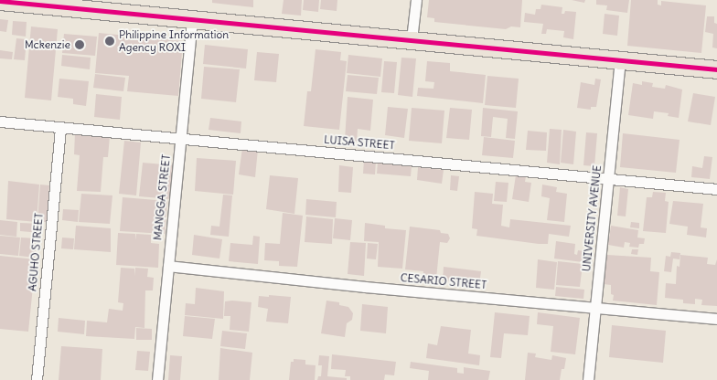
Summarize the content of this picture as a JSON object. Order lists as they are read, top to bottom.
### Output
{
  "streets": {
    "street": [
      "LUISA STREET",
      "MANGGA STREET",
      "UNIVERSITY AVENUE",
      "AGUHO STREET",
      "CESARIO STREET"
    ]
  },
  "crossings": [
    ["LUISA STREET", "MANGGA STREET"],
    ["LUISA STREET", "UNIVERSITY AVENUE"],
    ["LUISA STREET", "AGUHO STREET"],
    ["MANGGA STREET", "CESARIO STREET"],
    ["UNIVERSITY AVENUE", "CESARIO STREET"]
  ],
  "places": ["Philippine Information Agency ROXI", "Mckenzie"]
}
